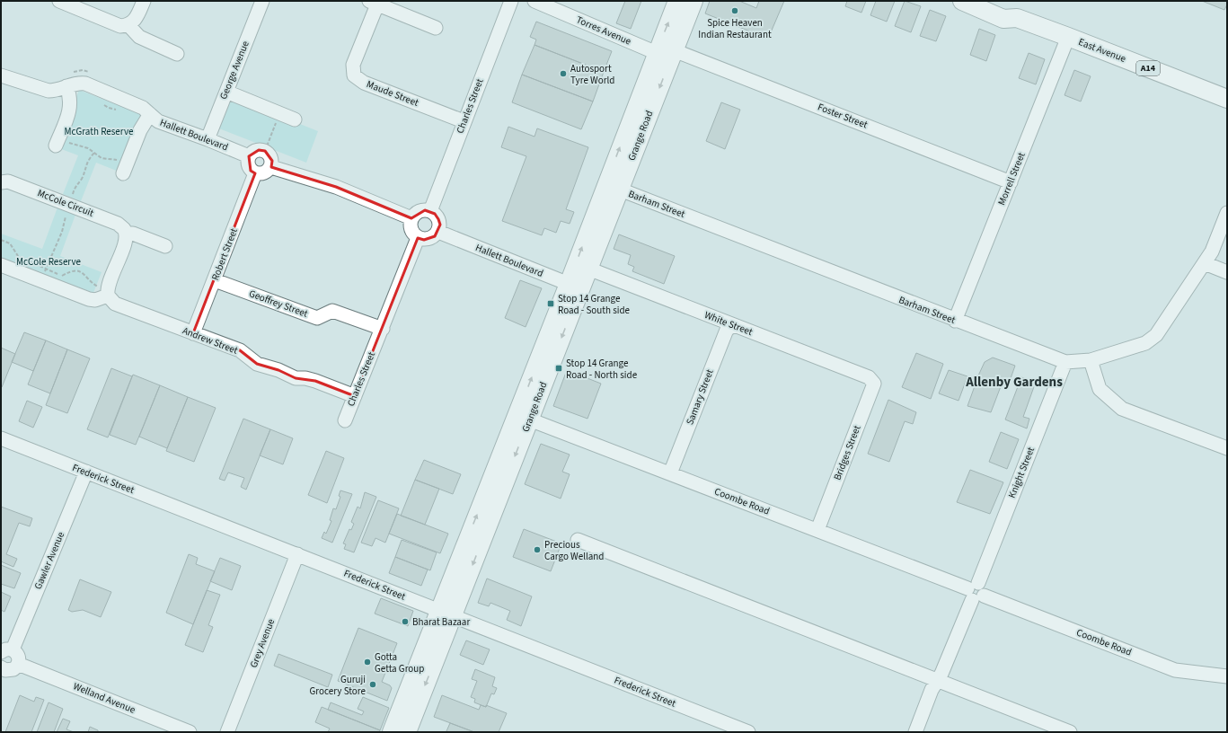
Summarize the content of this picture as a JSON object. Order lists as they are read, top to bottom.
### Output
{
  "streets": {
    "main road": ["East Avenue", "A14", "Grange Road"],
    "street": [
      "Torres Avenue",
      "George Avenue",
      "Maude Street",
      "Charles Street",
      "Foster Street",
      "Hallett Boulevard",
      "Morrell Street",
      "McCole Circuit",
      "Barham Street",
      "Robert Street",
      "Geoffrey Street",
      "White Street",
      "Andrew Street",
      "Samary Street",
      "Bridges Street",
      "Knight Street",
      "Frederick Street",
      "Coombe Road",
      "Gawler Avenue",
      "Grey Avenue",
      "Welland Avenue"
    ]
  },
  "crossings": [
    ["Torres Avenue", "Grange Road"],
    ["East Avenue", "Morrell Street"],
    ["George Avenue", "Hallett Boulevard"],
    ["Maude Street", "Charles Street"],
    ["Charles Street", "Hallett Boulevard"],
    ["Charles Street", "Geoffrey Street"],
    ["Charles Street", "Andrew Street"],
    ["Foster Street", "Grange Road"],
    ["Foster Street", "Morrell Street"],
    ["Hallett Boulevard", "Grange Road"],
    ["Hallett Boulevard", "Robert Street"],
    ["Grange Road", "Barham Street"],
    ["Grange Road", "White Street"],
    ["Grange Road", "Frederick Street"],
    ["Grange Road", "Coombe Road"],
    ["Morrell Street", "Barham Street"],
    ["Barham Street", "Knight Street"],
    ["Robert Street", "Geoffrey Street"],
    ["Robert Street", "Andrew Street"],
    ["White Street", "Samary Street"],
    ["White Street", "Bridges Street"],
    ["Samary Street", "Coombe Road"],
    ["Bridges Street", "Coombe Road"],
    ["Knight Street", "Coombe Road"],
    ["Frederick Street", "Gawler Avenue"],
    ["Frederick Street", "Grey Avenue"]
  ],
  "districts": ["Allenby Gardens"],
  "parks": ["McGrath Reserve", "McCole Reserve"],
  "places": {
    "other": [
      "Spice Heaven Indian Restaurant",
      "Autosport Tyre World",
      "Precious Cargo Welland",
      "Bharat Bazaar",
      "Gotta Getta Group",
      "Guruji Grocery Store"
    ],
    "transit": ["Stop 14 Grange Road - South side", "Stop 14 Grange Road - North side"]
  }
}
